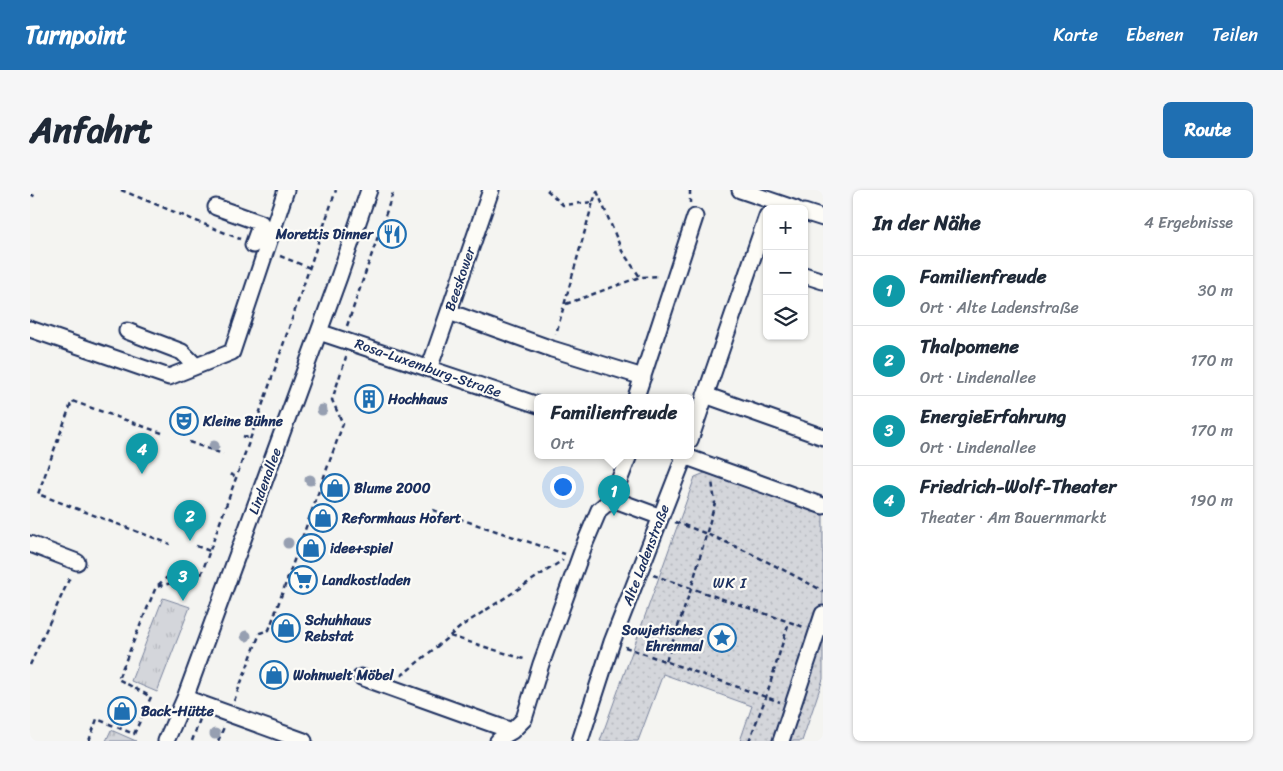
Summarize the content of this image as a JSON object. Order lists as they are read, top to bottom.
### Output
{
  "streets": {
    "street": [
      "Beeskower",
      "Rosa-Luxemburg-Straße",
      "Lindenallee",
      "Alte Ladenstraße"
    ]
  },
  "crossings": [
    ["Beeskower", "Rosa-Luxemburg-Straße"],
    ["Rosa-Luxemburg-Straße", "Lindenallee"]
  ],
  "districts": ["WK I"],
  "places": {
    "restaurant": ["Morettis Dinner"],
    "building": ["Hochhaus"],
    "theatre": ["Kleine Bühne"],
    "shop": [
      "Blume 2000",
      "Reformhaus Hofert",
      "idee+spiel",
      "Schuhhaus Rebstat",
      "Wohnwelt Möbel",
      "Back-Hütte"
    ],
    "supermarket": ["Landkostladen"],
    "place": ["Sowjetisches Ehrenmal"]
  },
  "page": {
    "header": "Turnpoint",
    "nav": ["Karte", "Ebenen", "Teilen"],
    "title": "Anfahrt",
    "buttons": "Route",
    "heading": ["In der Nähe", "4 Ergebnisse"],
    "map_buttons": ["+", "−"],
    "list": [
      {
        "mark": "1",
        "name": "Familienfreude",
        "note": "Ort · Alte Ladenstraße",
        "value": "30 m"
      },
      {
        "mark": "2",
        "name": "Thalpomene",
        "note": "Ort · Lindenallee",
        "value": "170 m"
      },
      {
        "mark": "3",
        "name": "EnergieErfahrung",
        "note": "Ort · Lindenallee",
        "value": "170 m"
      },
      {
        "mark": "4",
        "name": "Friedrich-Wolf-Theater",
        "note": "Theater · Am Bauernmarkt",
        "value": "190 m"
      }
    ],
    "popup": ["Familienfreude", "Ort"],
    "pins": [
      "4",
      "1",
      "2",
      "3"
    ]
  }
}
